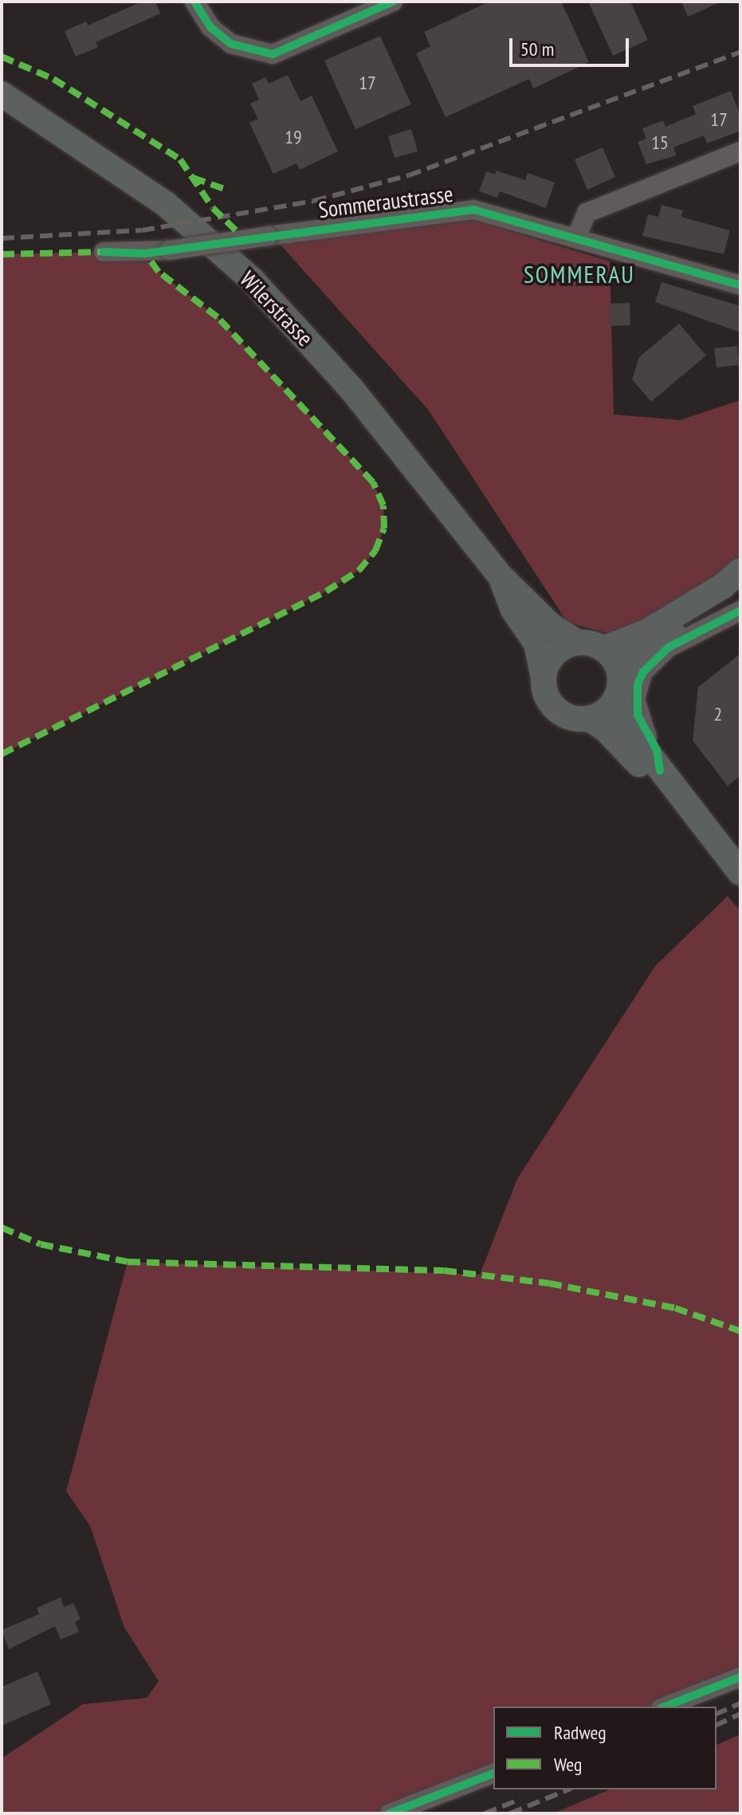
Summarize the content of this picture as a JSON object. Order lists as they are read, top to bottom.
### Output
{
  "streets": {
    "main road": ["Wilerstrasse"],
    "street": ["Sommeraustrasse"]
  },
  "districts": ["SOMMERAU"],
  "house_numbers": [
    "17",
    "17",
    "19",
    "15",
    "2"
  ],
  "legend": ["Radweg", "Weg"],
  "scale_bar": "50 m"
}
